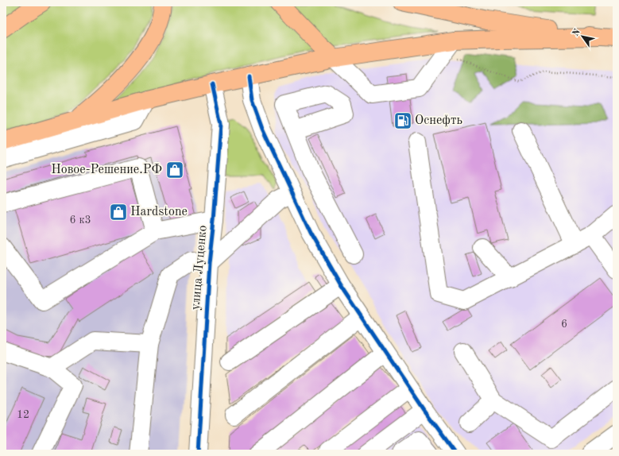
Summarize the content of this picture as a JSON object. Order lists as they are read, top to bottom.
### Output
{
  "streets": {
    "street": ["улица Луценко"]
  },
  "places": {
    "fuel station": ["Оснефть"],
    "shop": ["Новое-Решение.РФ", "Hardstone"]
  },
  "house_numbers": ["6 к3", "6", "12"],
  "north": "top left"
}
